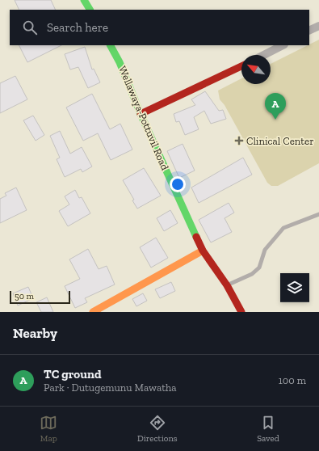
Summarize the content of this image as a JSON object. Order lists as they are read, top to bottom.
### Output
{
  "streets": {
    "main road": ["Wellawaya-Pottuvil Road"]
  },
  "places": {
    "health": ["Clinical Center"]
  },
  "scale_bar": "50 m",
  "north": "top left",
  "page": {
    "search": "Search here",
    "pins": "A",
    "scale": "50 m",
    "heading": "Nearby",
    "list": [
      {
        "mark": "A",
        "name": "TC ground",
        "note": "Park · Dutugemunu Mawatha",
        "value": "100 m"
      }
    ],
    "nav": ["Map", "Directions", "Saved"]
  }
}
